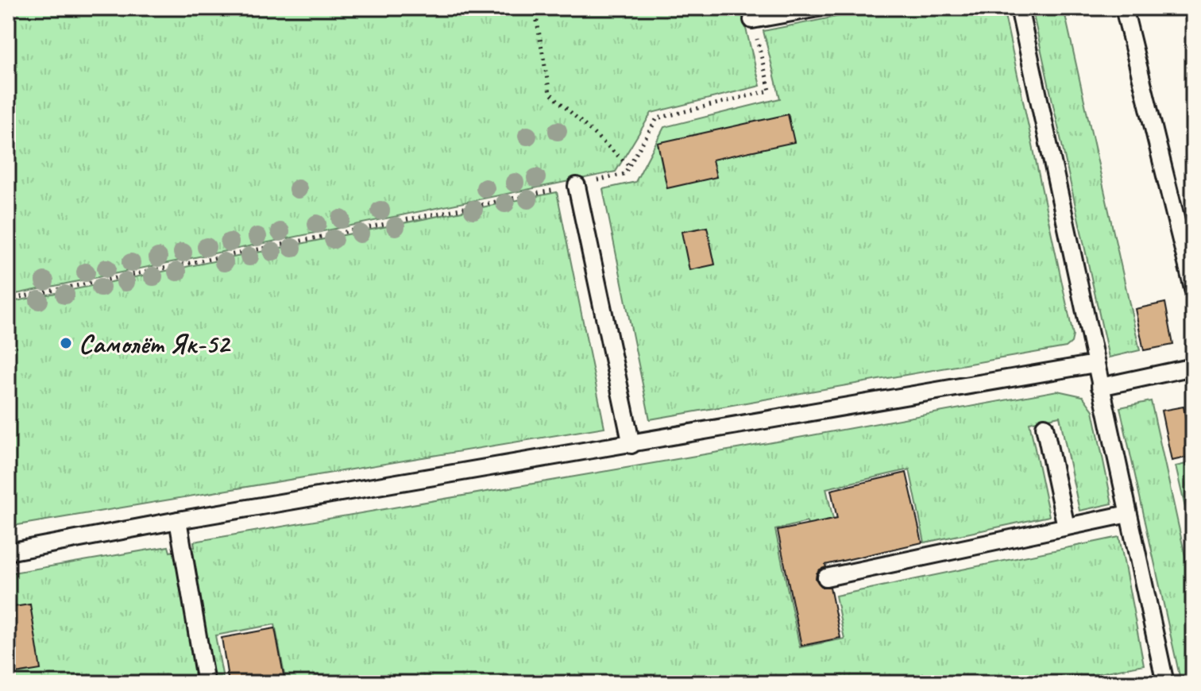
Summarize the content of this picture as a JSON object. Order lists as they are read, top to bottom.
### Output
{
  "places": ["Самолёт Як-52"]
}
